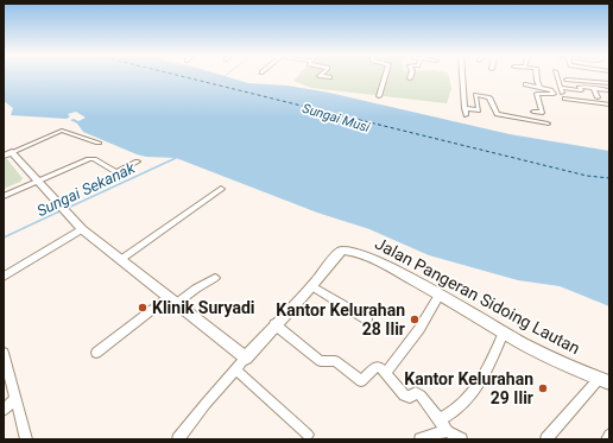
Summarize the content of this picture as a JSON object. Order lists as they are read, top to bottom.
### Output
{
  "streets": {
    "street": ["Jalan Pangeran Sidoing Lautan"]
  },
  "water": ["Sungai Musi", "Sungai Sekanak"],
  "places": ["Klinik Suryadi", "Kantor Kelurahan 28 Ilir", "Kantor Kelurahan 29 Ilir"]
}
